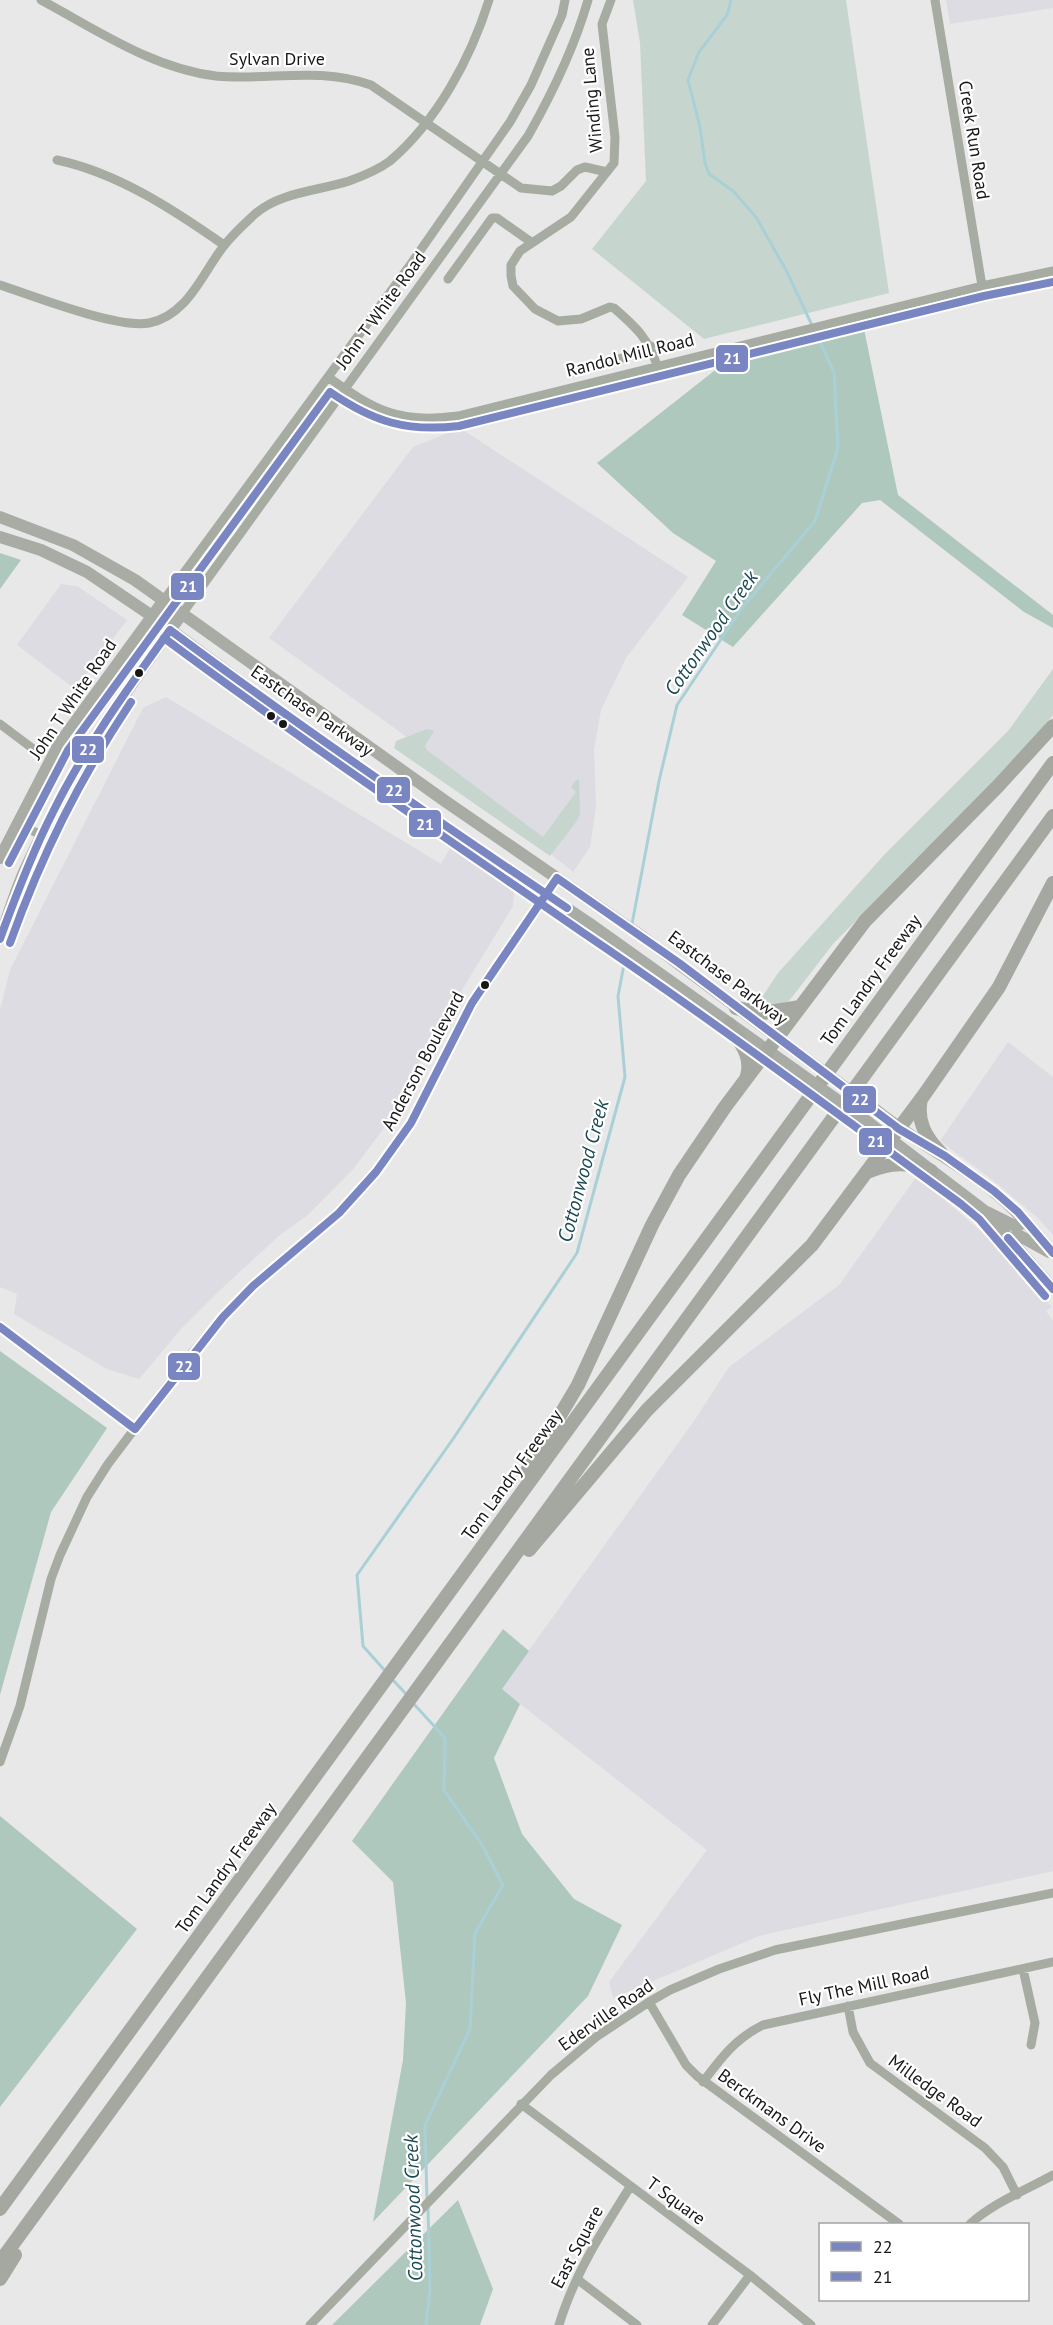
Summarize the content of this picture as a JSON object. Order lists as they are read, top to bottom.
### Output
{
  "streets": {
    "highway": ["Tom Landry Freeway"],
    "main road": ["John T White Road", "Eastchase Parkway"],
    "street": [
      "Sylvan Drive",
      "Winding Lane",
      "Creek Run Road",
      "Randol Mill Road",
      "Anderson Boulevard",
      "Fly The Mill Road",
      "Ederville Road",
      "Milledge Road",
      "Berckmans Drive",
      "T Square",
      "East Square"
    ]
  },
  "crossings": [
    ["Sylvan Drive", "Winding Lane"],
    ["Sylvan Drive", "John T White Road"],
    ["Winding Lane", "Randol Mill Road"],
    ["Creek Run Road", "Randol Mill Road"],
    ["John T White Road", "Randol Mill Road"],
    ["John T White Road", "Eastchase Parkway"],
    ["Eastchase Parkway", "Anderson Boulevard"],
    ["Fly The Mill Road", "Milledge Road"],
    ["Fly The Mill Road", "Berckmans Drive"],
    ["Ederville Road", "Berckmans Drive"],
    ["Ederville Road", "T Square"],
    ["T Square", "East Square"]
  ],
  "water": ["Cottonwood Creek"],
  "lines": ["transit line 21", "transit line 22"],
  "legend": ["22", "21"]
}
